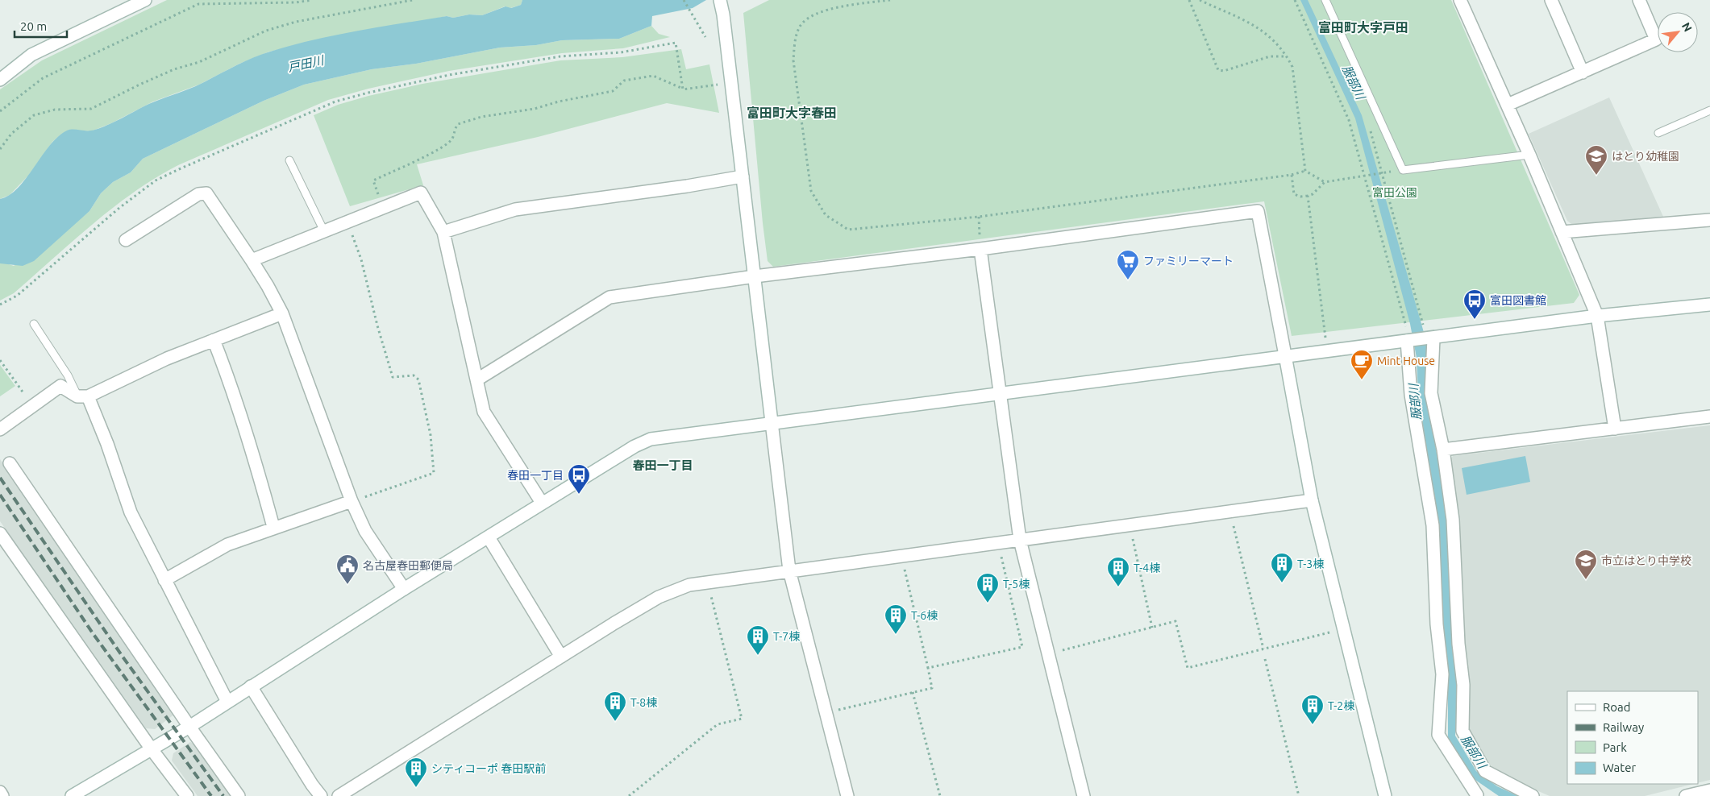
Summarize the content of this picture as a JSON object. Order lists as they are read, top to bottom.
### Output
{
  "districts": ["富田町大字戸田", "富田町大字春田", "春田一丁目"],
  "water": ["戸田川", "服部川"],
  "parks": ["富田公園"],
  "places": {
    "school or university": ["はとり幼稚園", "市立はとり中学校"],
    "supermarket": ["ファミリーマート"],
    "bus stop": ["富田図書館", "春田一丁目"],
    "cafe": ["Mint House"],
    "building": [
      "T-3棟",
      "T-4棟",
      "T-5棟",
      "T-6棟",
      "T-7棟",
      "T-8棟",
      "T-2棟",
      "シティコーポ 春田駅前"
    ],
    "public building": ["名古屋春田郵便局"]
  },
  "legend": [
    "Road",
    "Railway",
    "Park",
    "Water"
  ],
  "scale_bar": "20 m",
  "north": "top right"
}
